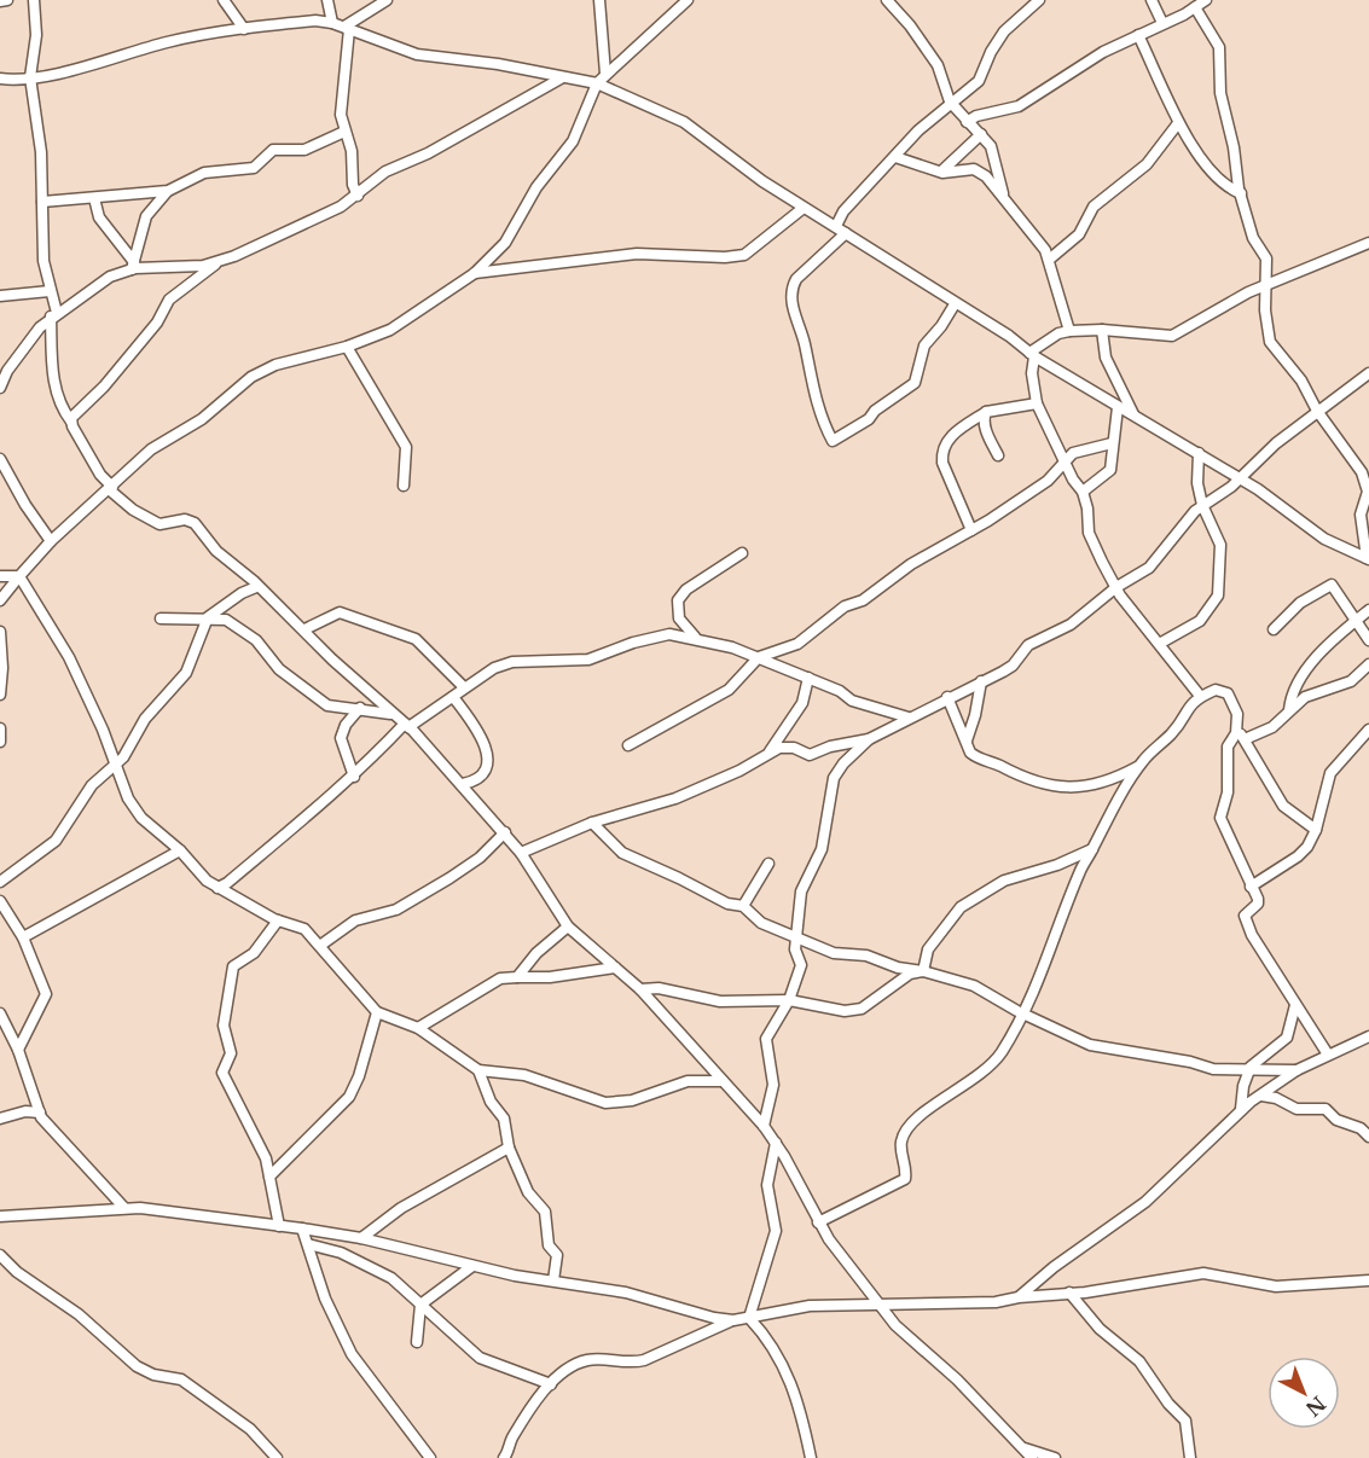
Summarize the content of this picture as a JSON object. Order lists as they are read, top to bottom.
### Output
{
  "north": "bottom right"
}
